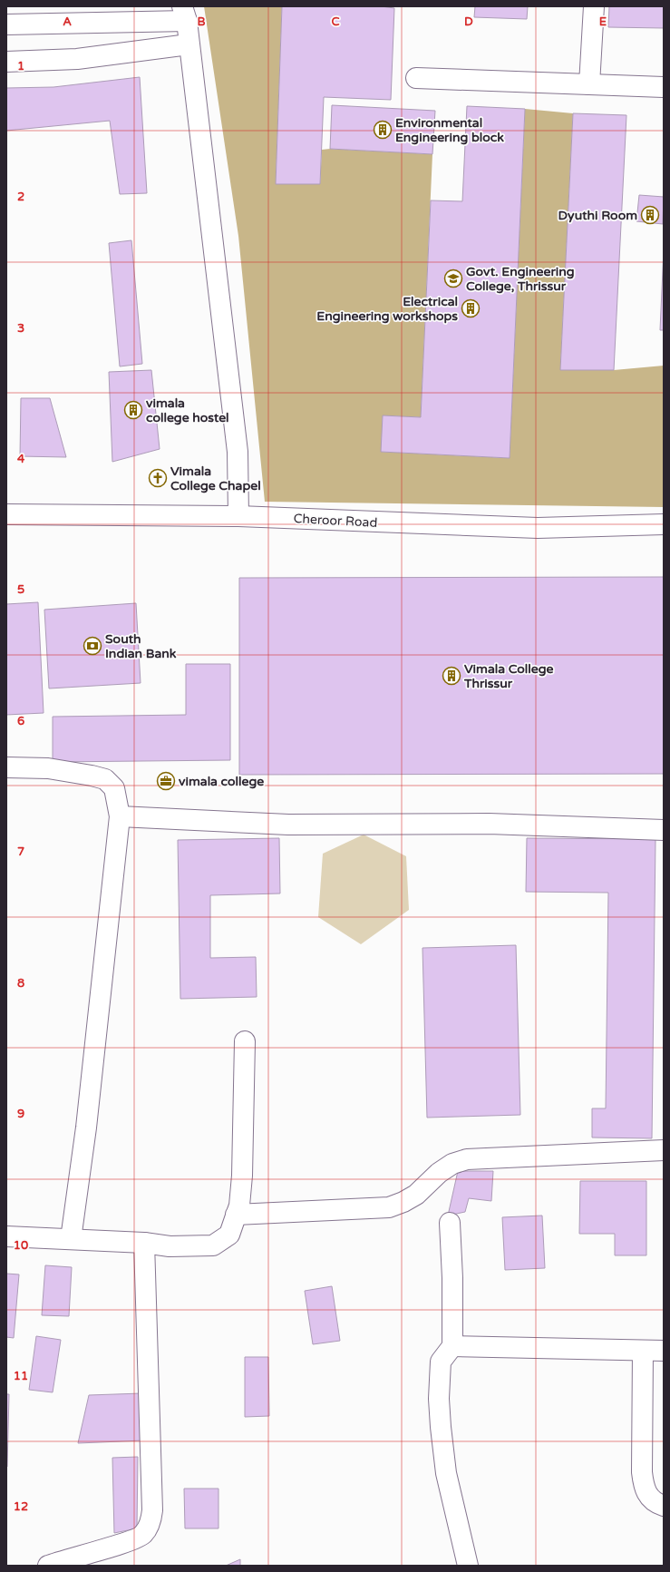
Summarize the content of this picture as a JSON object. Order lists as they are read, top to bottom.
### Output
{
  "streets": {
    "street": ["Cheroor Road"]
  },
  "places": {
    "building": [
      "Environmental Engineering block",
      "Dyuthi Room",
      "Electrical Engineering workshops",
      "vimala college hostel",
      "Vimala College Thrissur"
    ],
    "school or university": ["Govt. Engineering College, Thrissur"],
    "church": ["Vimala College Chapel"],
    "bank": ["South Indian Bank"],
    "office": ["vimala college"]
  },
  "grid": {
    "columns": [
      "A",
      "B",
      "C",
      "D",
      "E"
    ],
    "rows": [
      "1",
      "2",
      "3",
      "4",
      "5",
      "6",
      "7",
      "8",
      "9",
      "10",
      "11",
      "12"
    ]
  }
}
